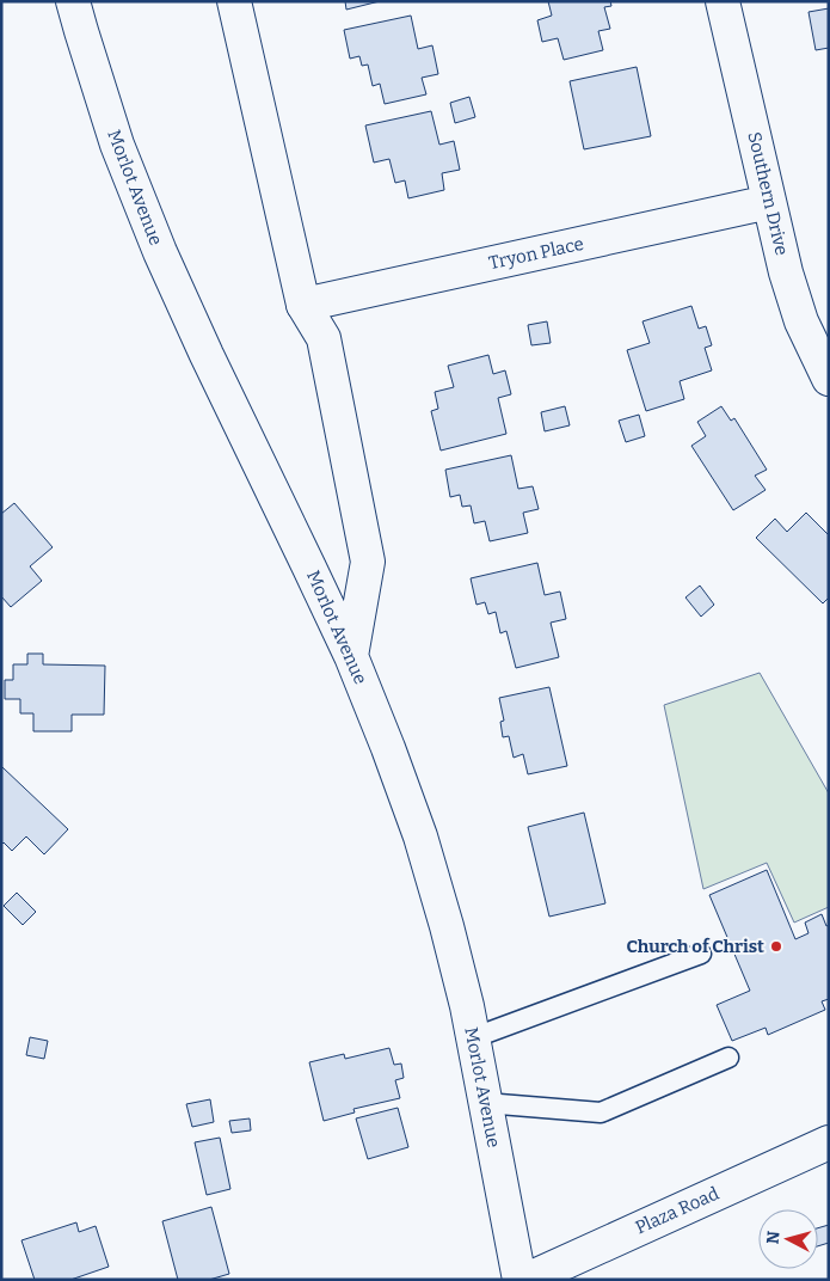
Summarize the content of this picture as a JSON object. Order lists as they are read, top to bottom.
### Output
{
  "streets": {
    "street": [
      "Morlot Avenue",
      "Southern Drive",
      "Tryon Place",
      "Plaza Road"
    ]
  },
  "crossings": [
    ["Southern Drive", "Tryon Place"]
  ],
  "places": ["Church of Christ"],
  "north": "left"
}
